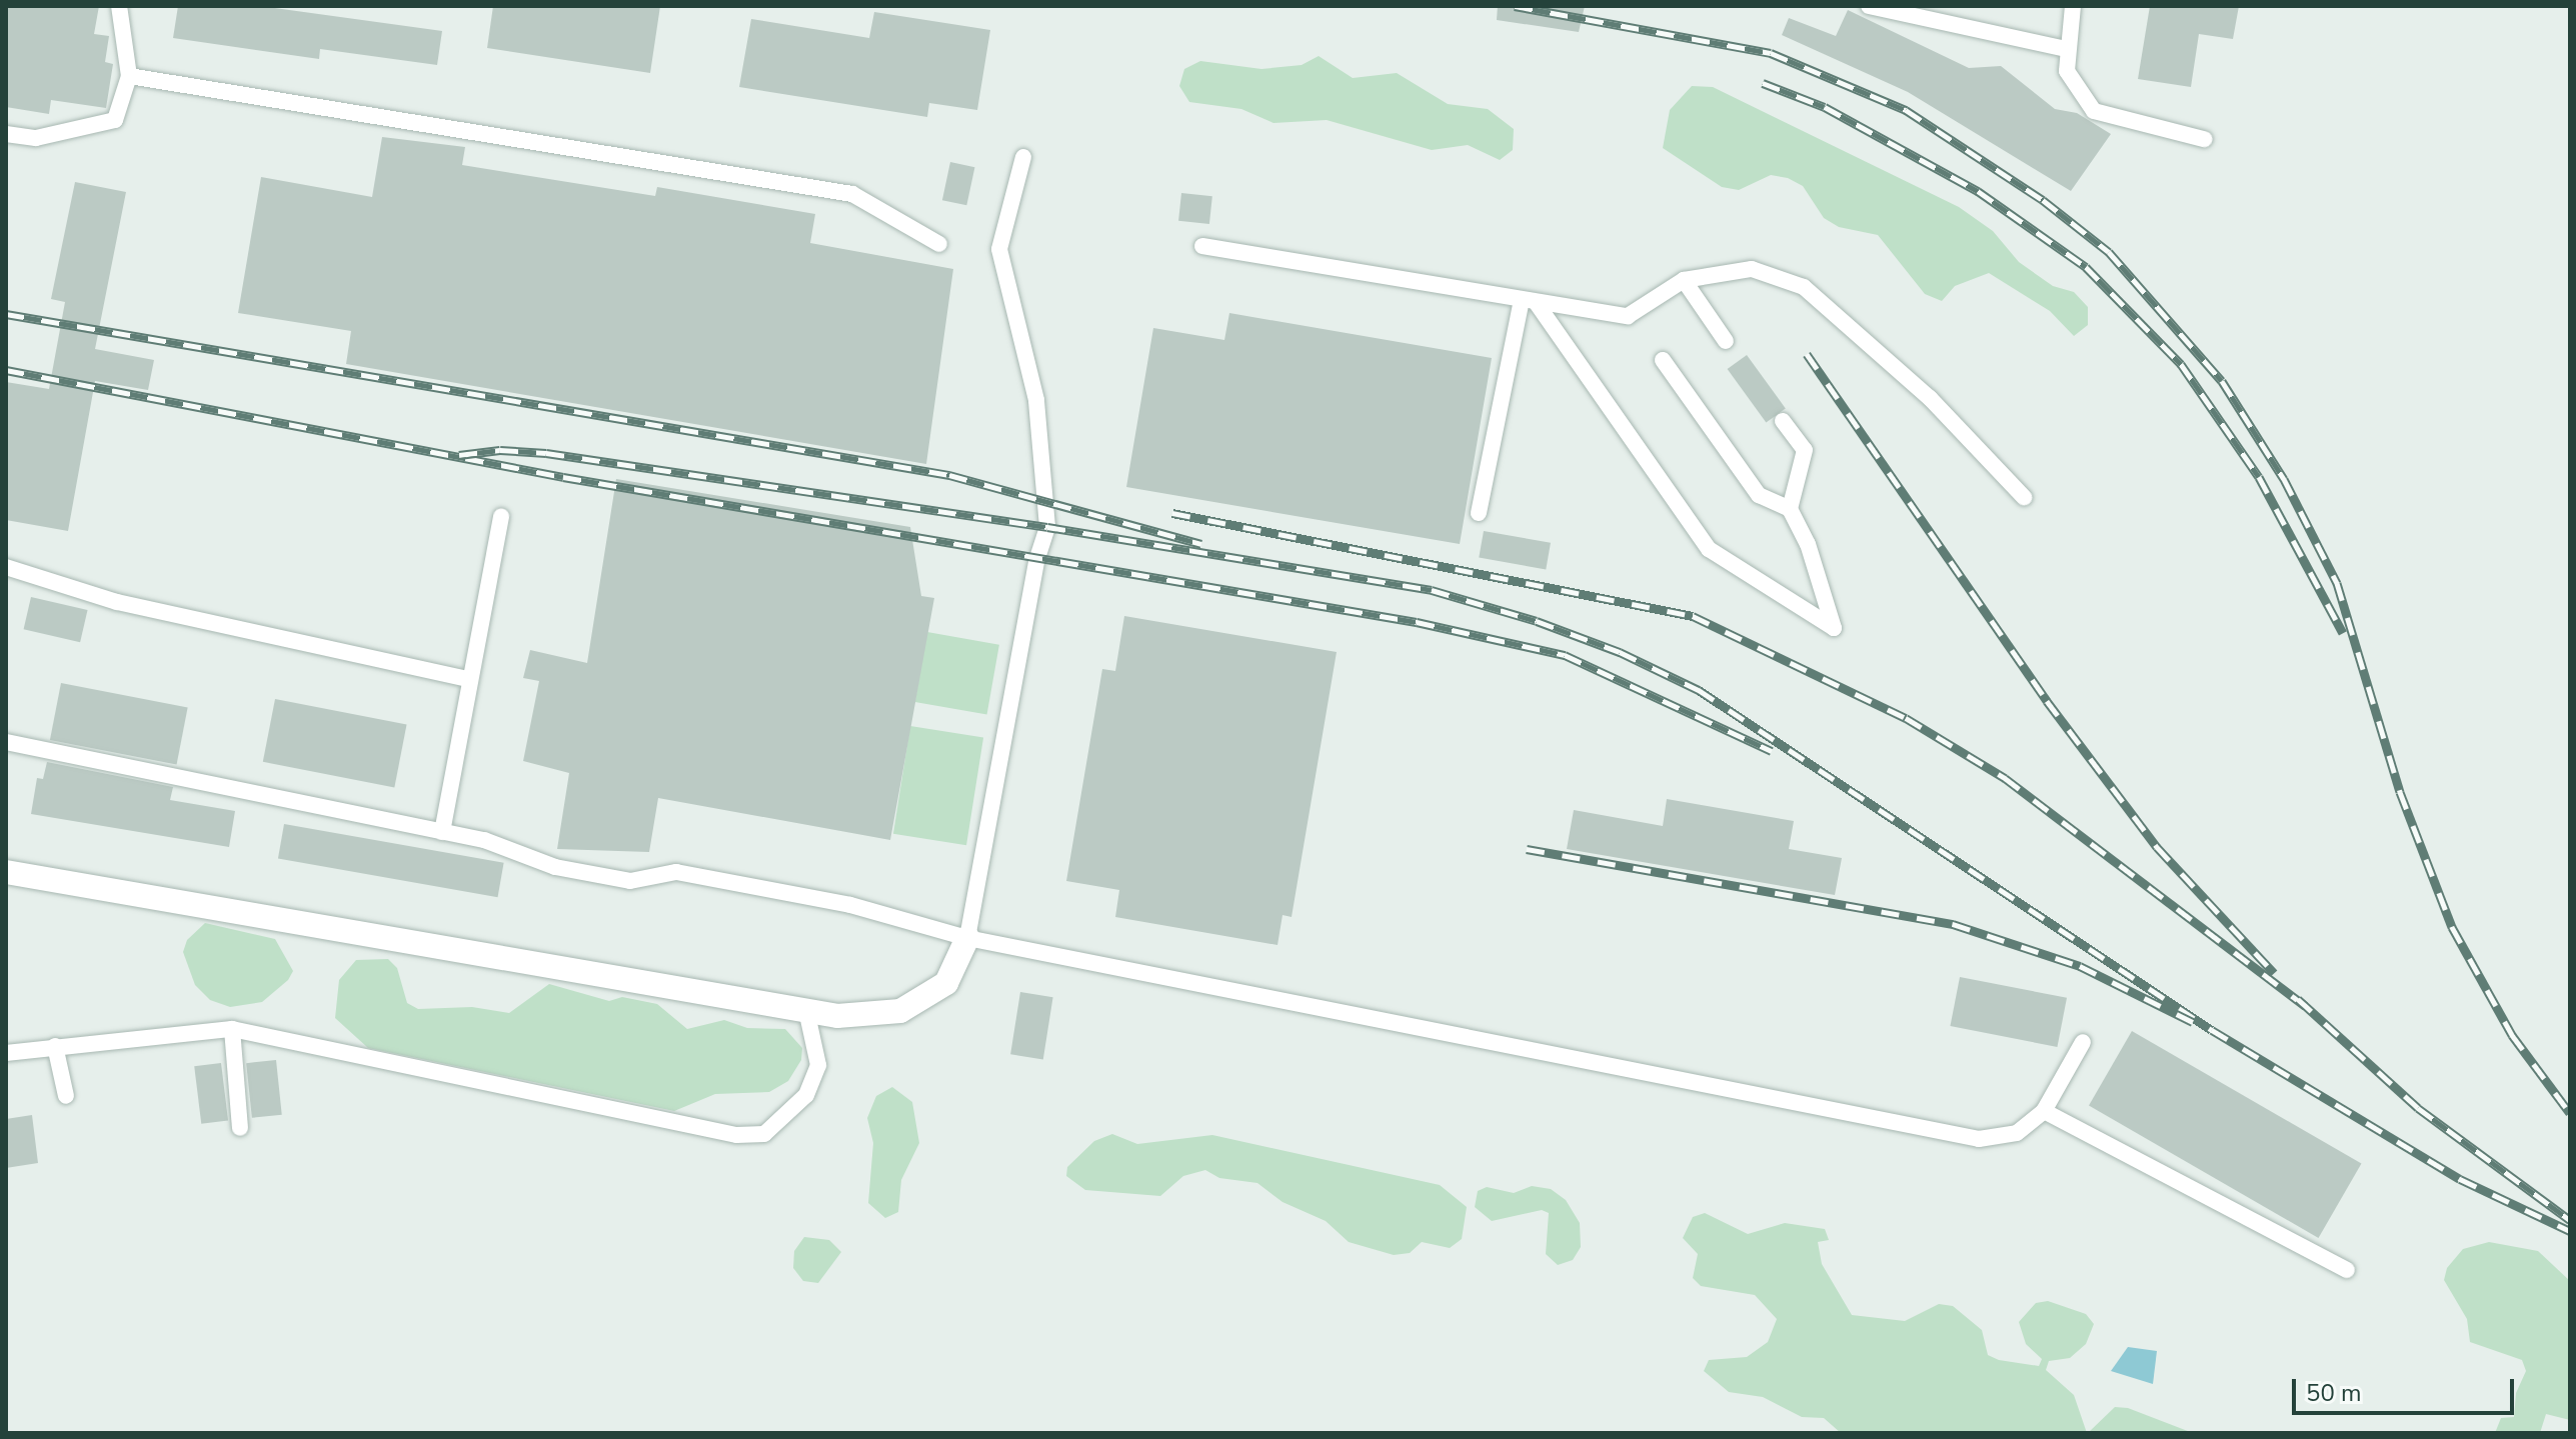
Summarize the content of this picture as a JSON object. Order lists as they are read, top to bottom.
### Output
{
  "scale_bar": "50 m"
}
